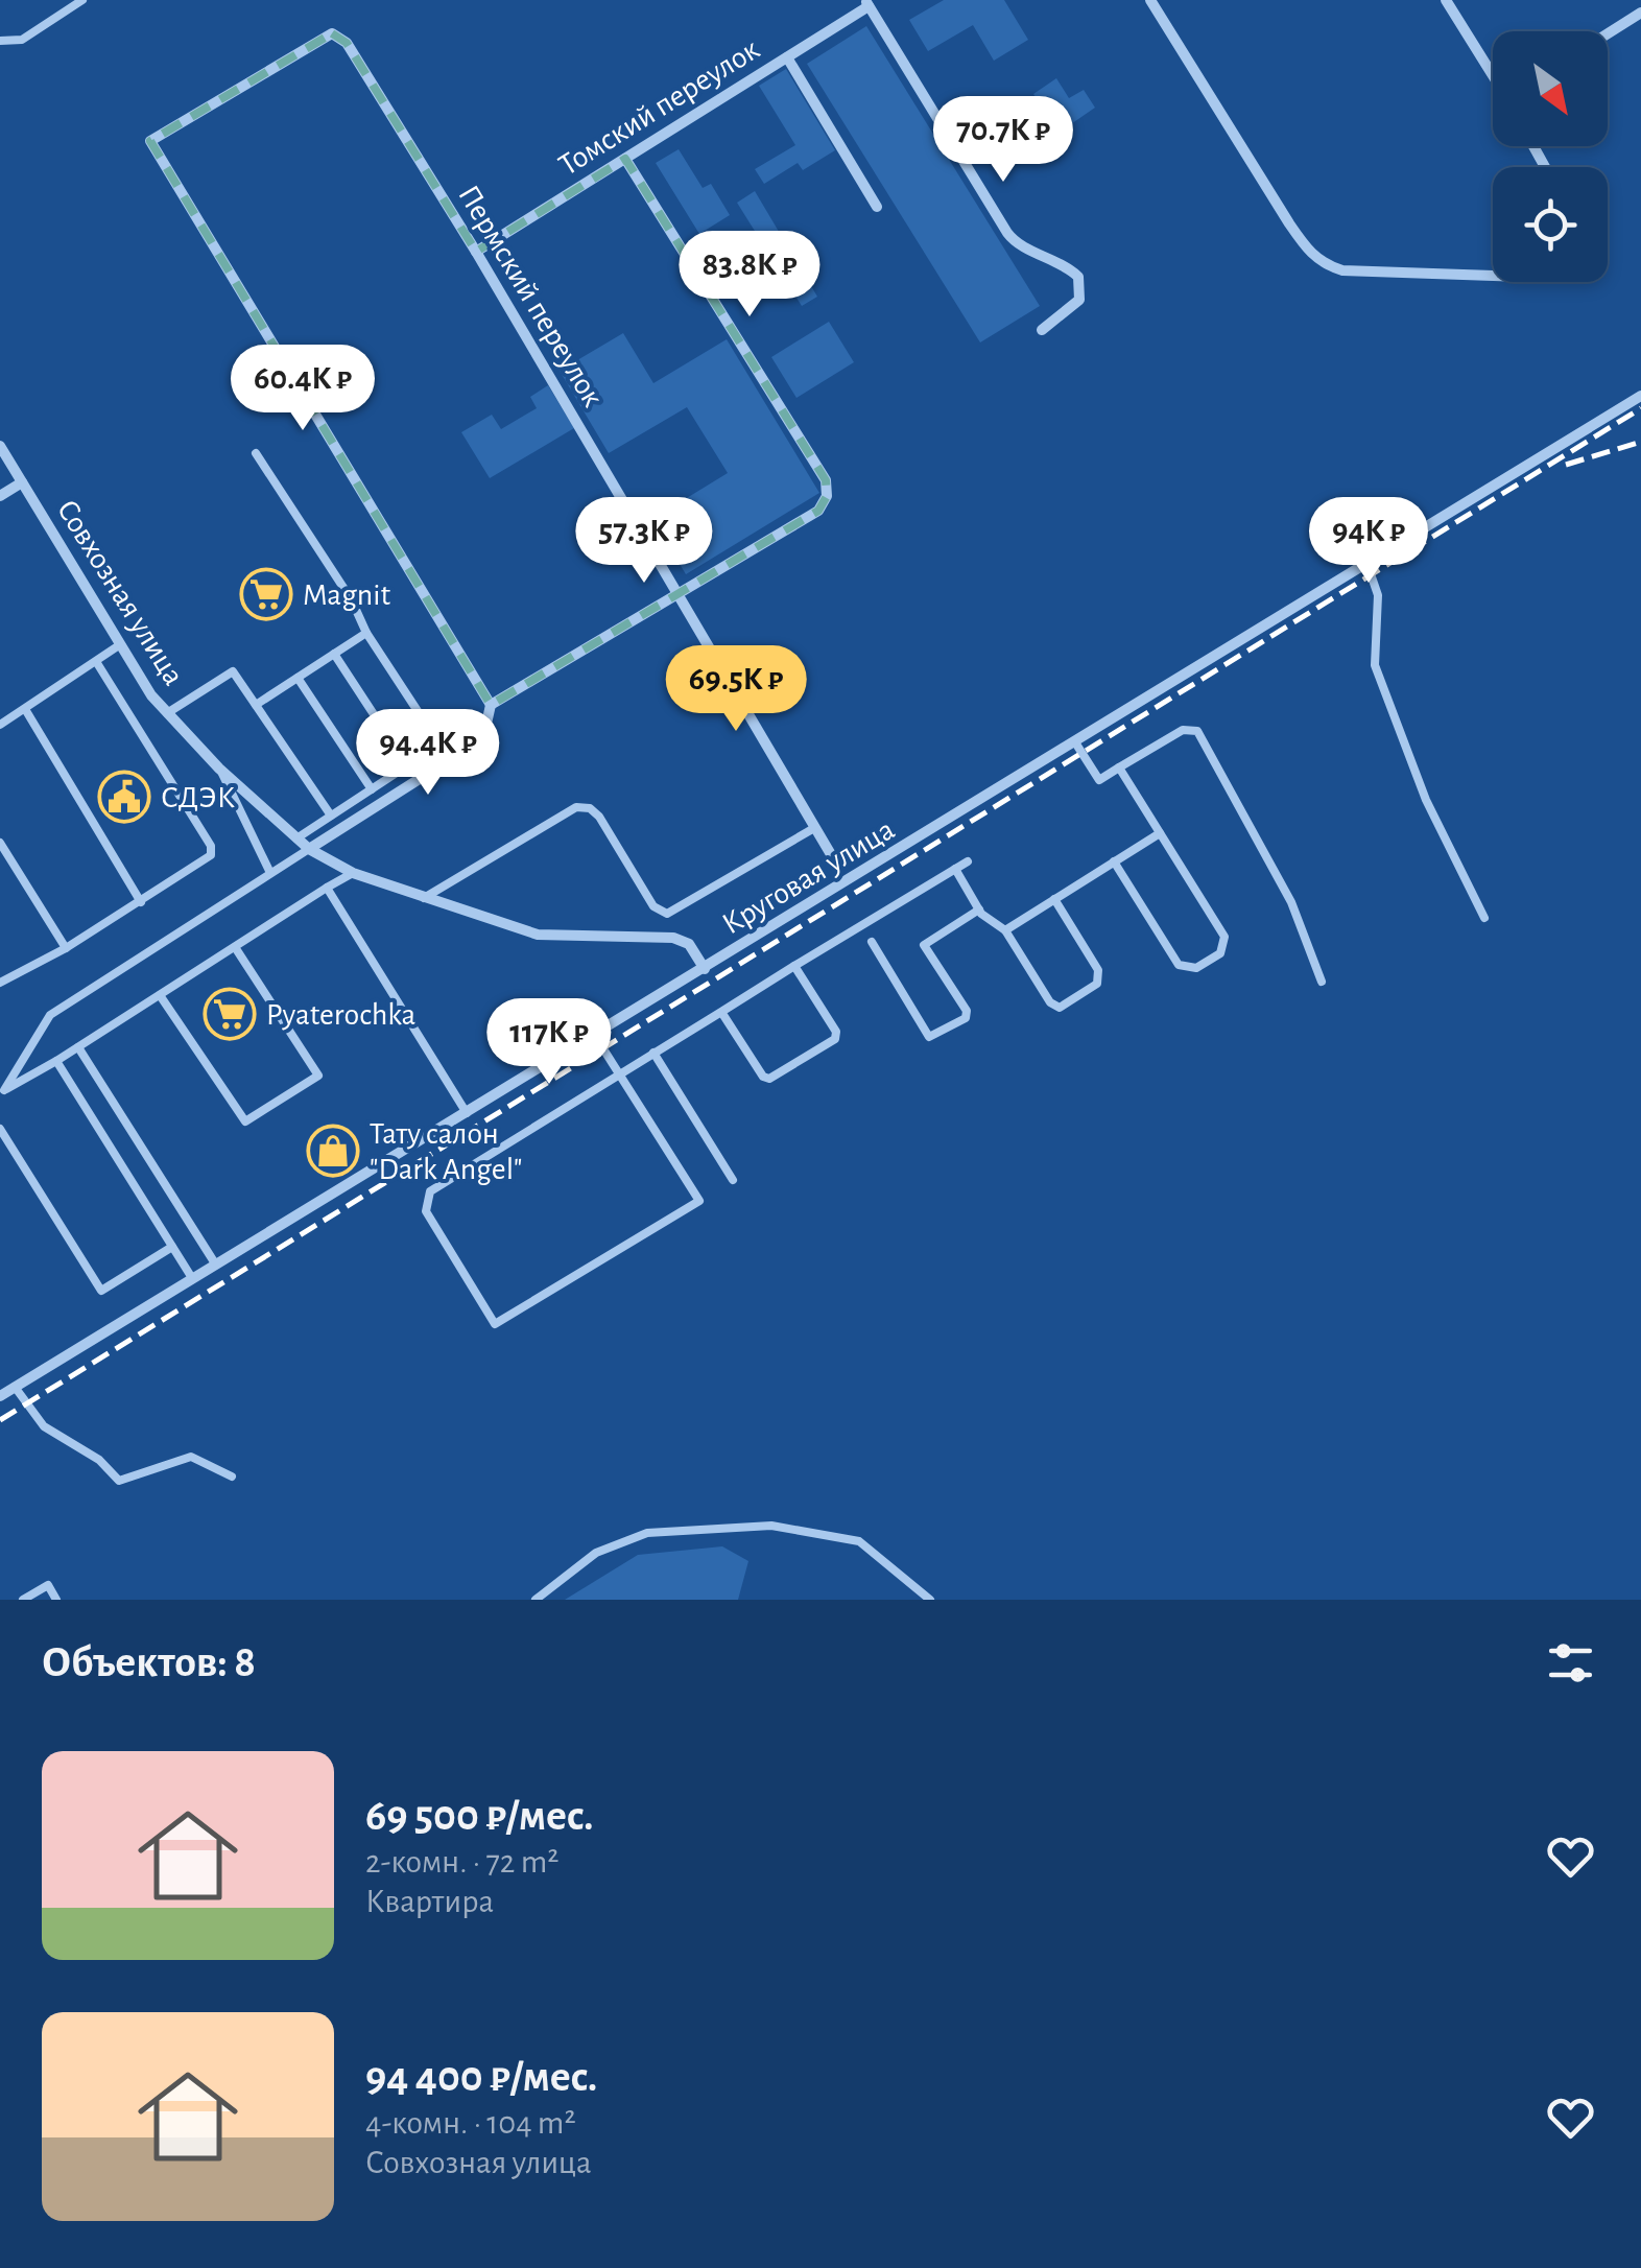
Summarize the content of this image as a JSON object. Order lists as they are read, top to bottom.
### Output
{
  "streets": {
    "street": [
      "Томский переулок",
      "Пермский переулок",
      "Совхозная улица",
      "Круговая улица"
    ]
  },
  "crossings": [
    ["Томский переулок", "Пермский переулок"],
    ["Совхозная улица", "Круговая улица"]
  ],
  "places": {
    "supermarket": ["Magnit", "Pyaterochka"],
    "public building": ["СДЭК"],
    "shop": ["Тату салон \"Dark Angel\""]
  },
  "north": "bottom right",
  "page": {
    "price": [
      "70.7K ₽",
      "83.8K ₽",
      "60.4K ₽",
      "57.3K ₽",
      "94K ₽",
      "69.5K ₽",
      "94.4K ₽",
      "117K ₽"
    ],
    "heading": "Объектов: 8",
    "list": [
      {
        "name": "69 500 ₽/мес.",
        "note": "2-комн. · 72 m² · Квартира"
      },
      {
        "name": "94 400 ₽/мес.",
        "note": "4-комн. · 104 m² · Совхозная улица"
      }
    ]
  }
}
